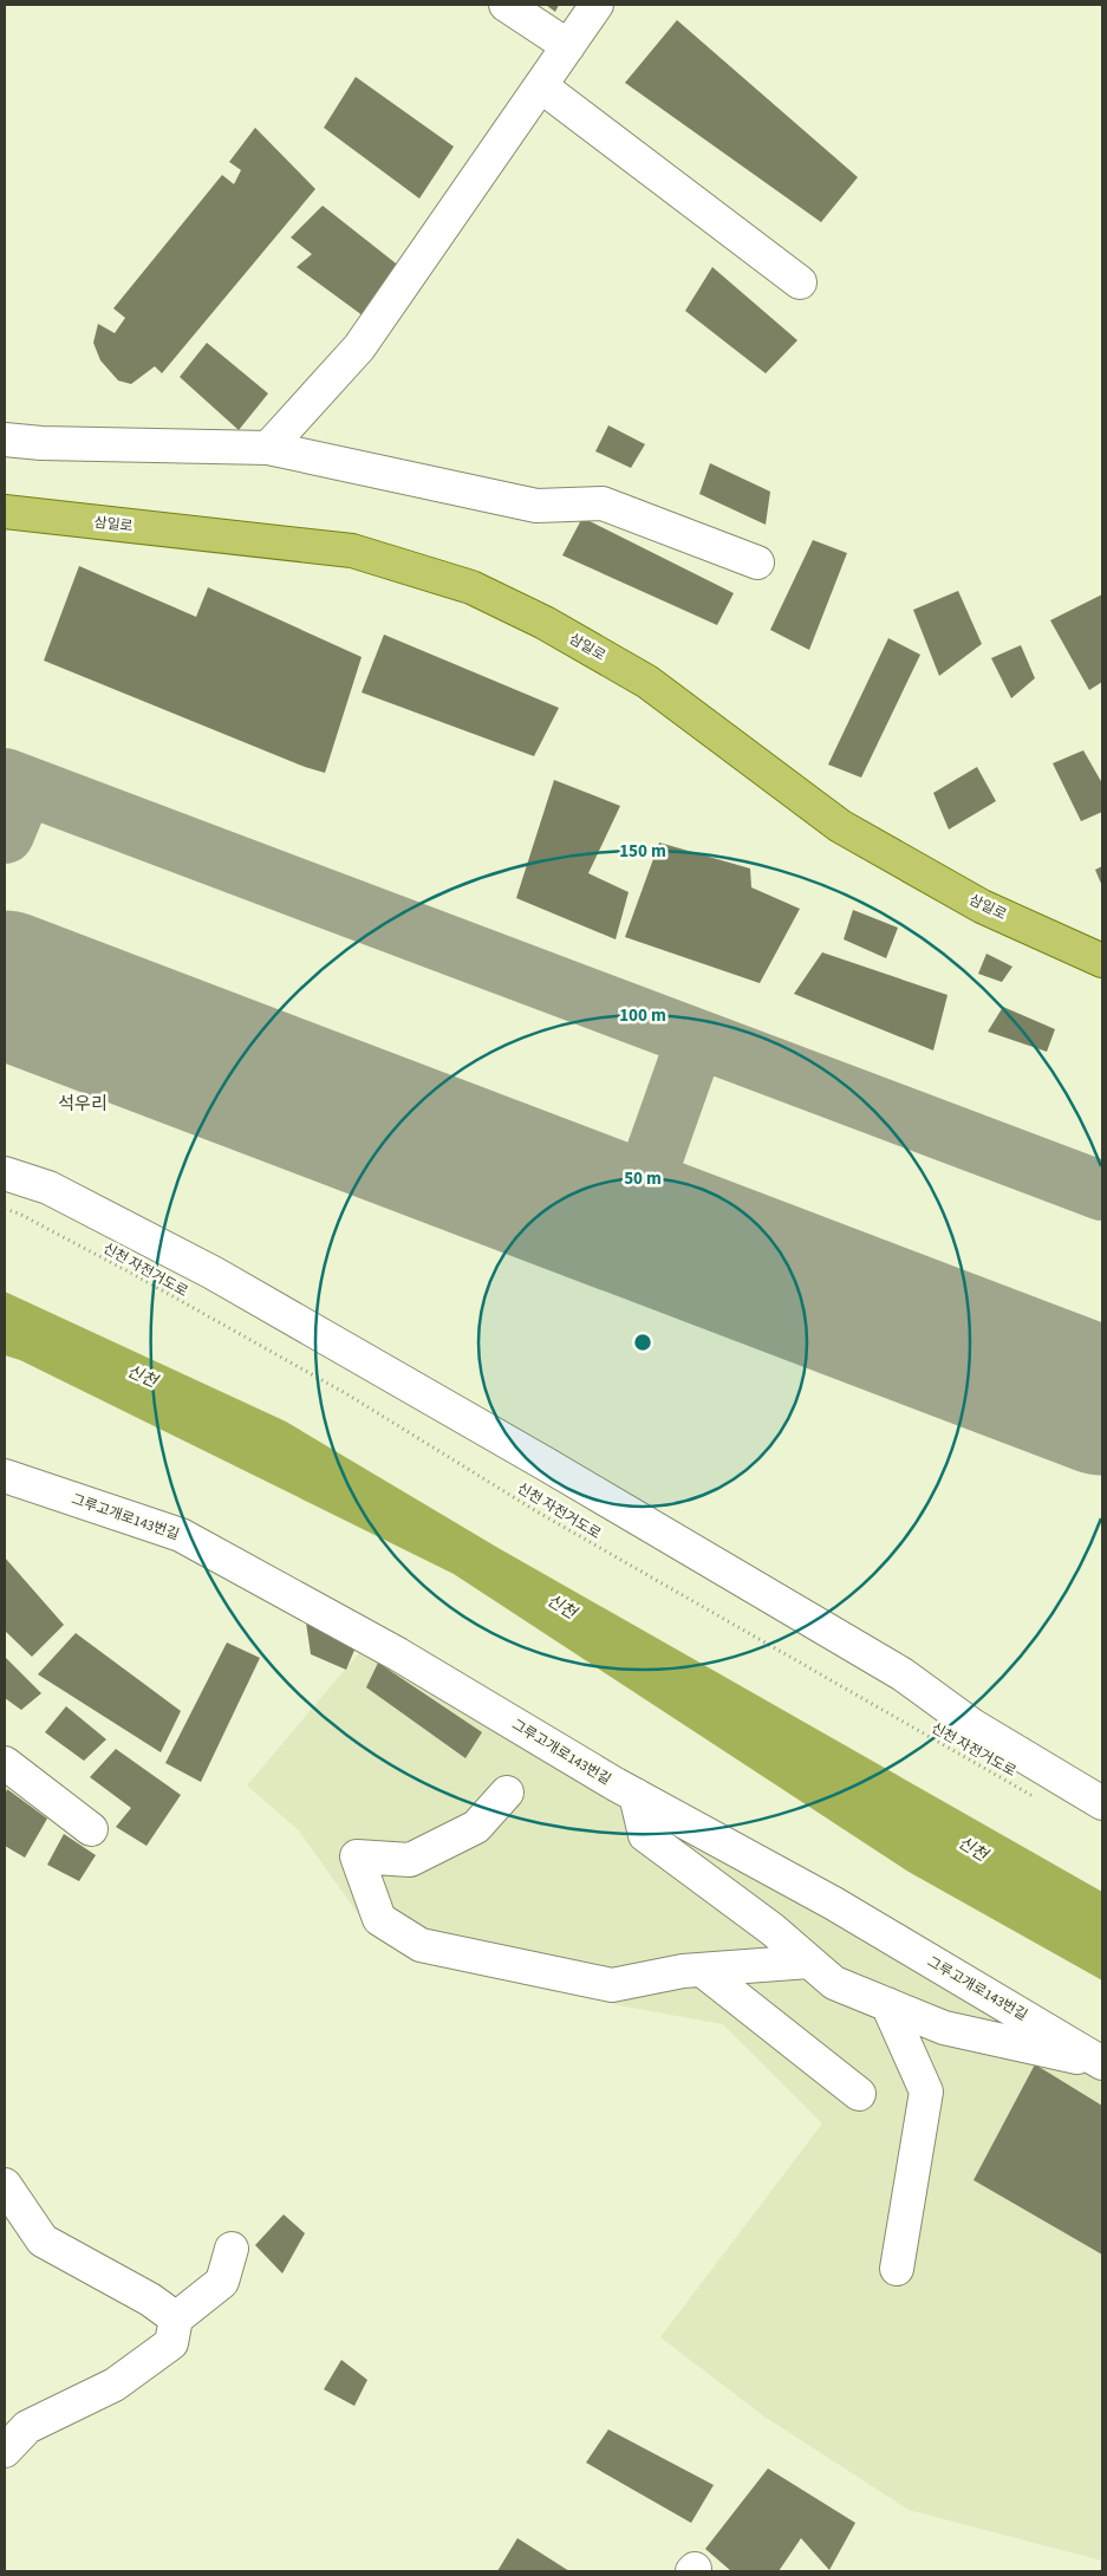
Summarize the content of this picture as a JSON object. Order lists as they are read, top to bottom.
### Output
{
  "streets": {
    "main road": ["삼일로"],
    "street": ["그루고개로143번길"],
    "path": ["신천 자전거도로"]
  },
  "districts": ["석우리"],
  "water": ["신천"],
  "rings": ["150 m", "100 m", "50 m"]
}
